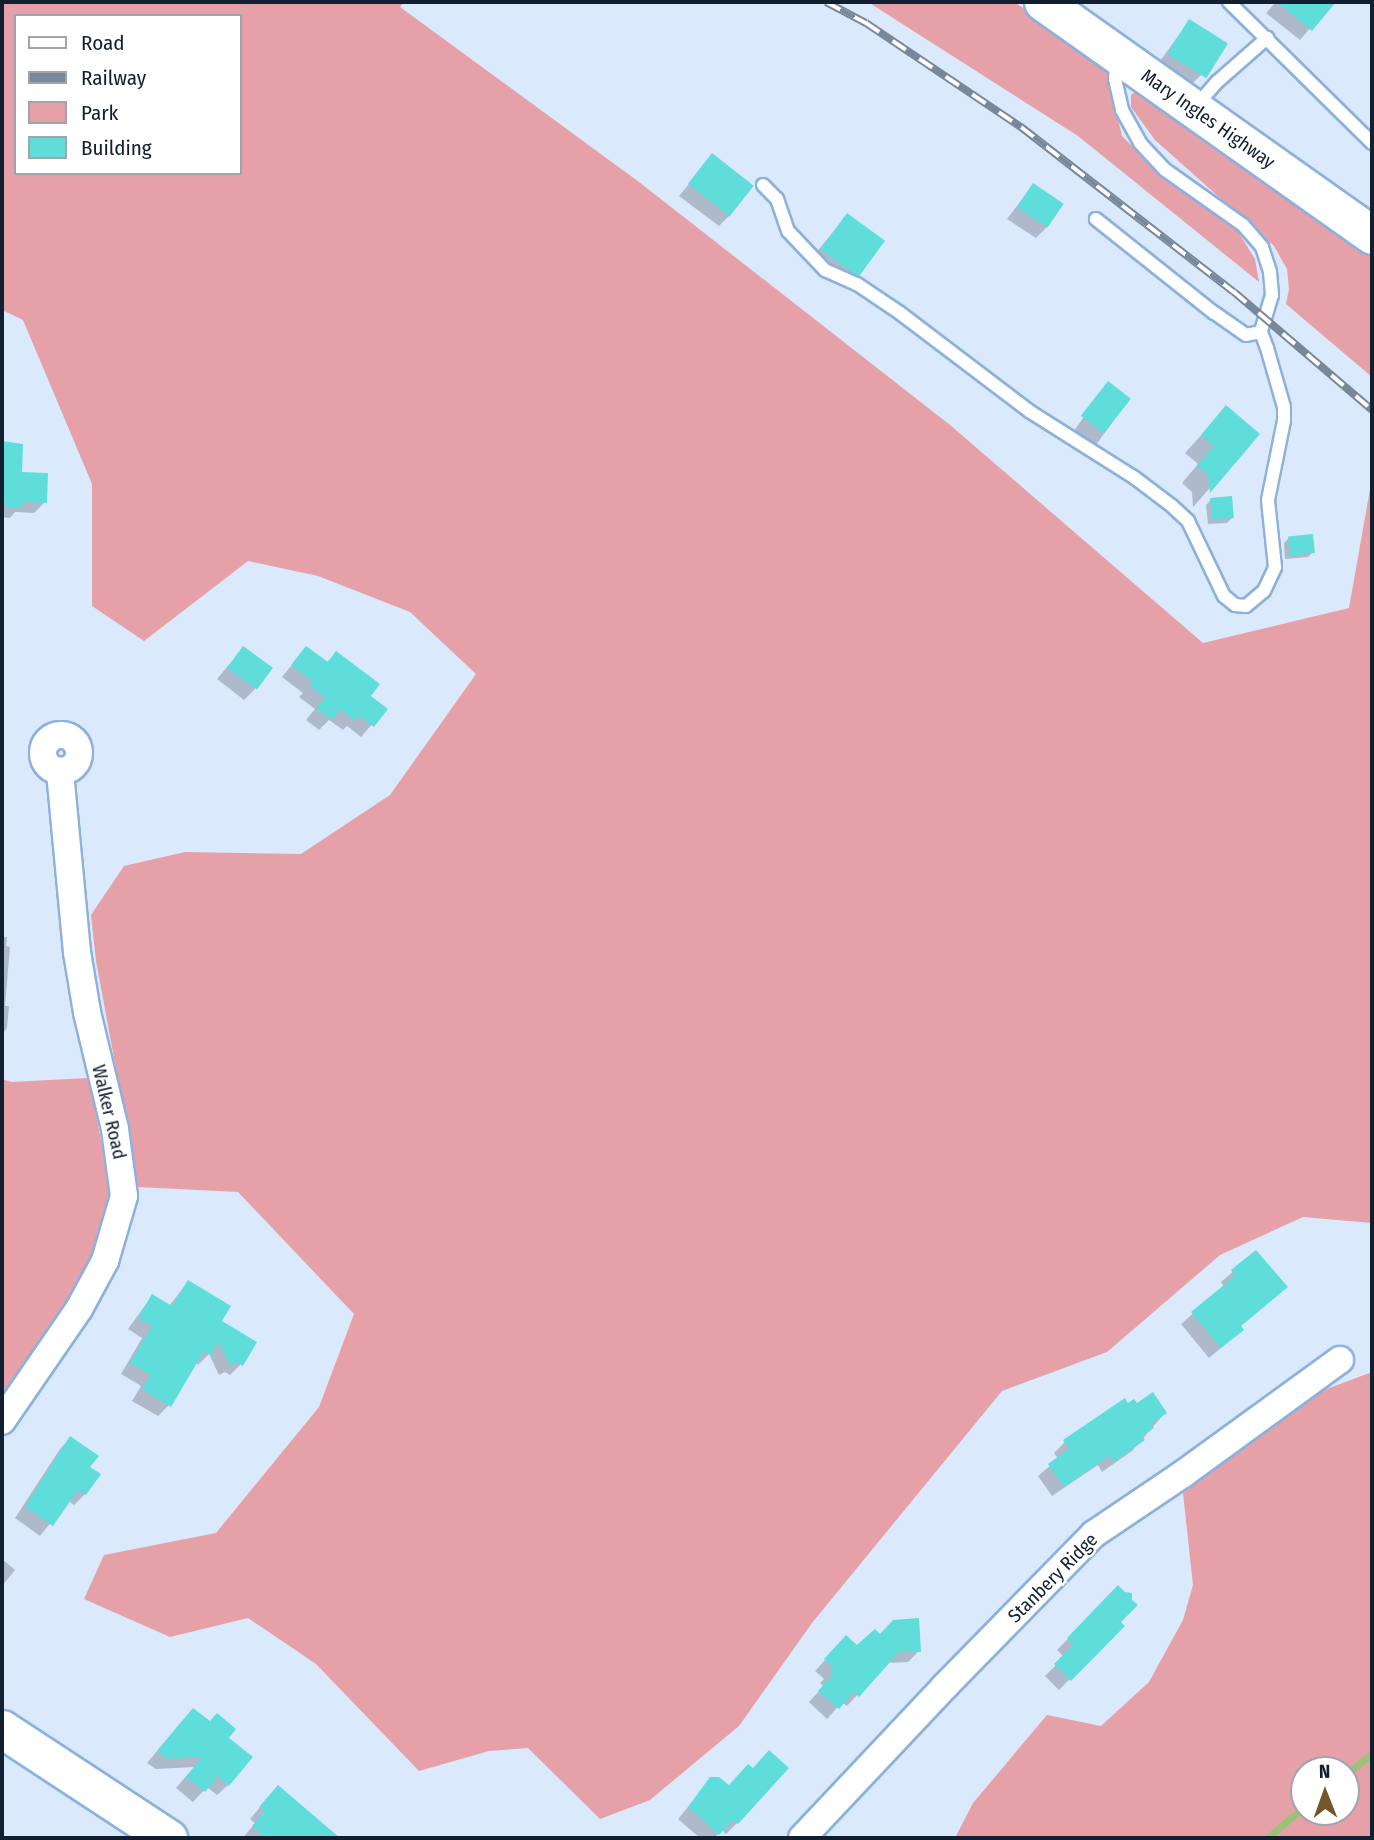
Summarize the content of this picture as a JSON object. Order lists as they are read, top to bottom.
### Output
{
  "streets": {
    "street": ["Mary Ingles Highway", "Walker Road", "Stanbery Ridge"]
  },
  "legend": [
    "Road",
    "Railway",
    "Park",
    "Building"
  ],
  "north": "top"
}
